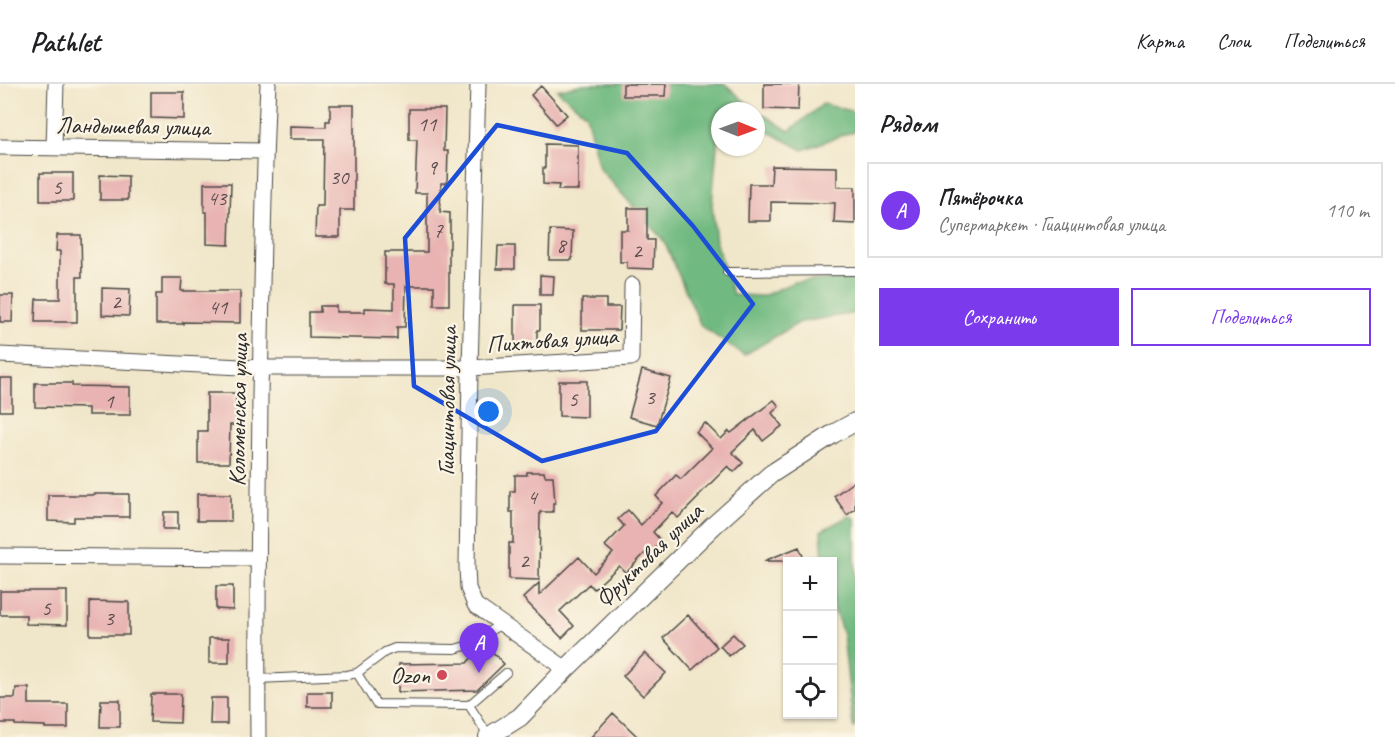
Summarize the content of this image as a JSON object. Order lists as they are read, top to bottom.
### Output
{
  "streets": {
    "street": [
      "Ландышевая улица",
      "Пихтовая улица",
      "Гиацинтовая улица",
      "Коломенская улица",
      "Фруктовая улица"
    ]
  },
  "crossings": [
    ["Ландышевая улица", "Коломенская улица"],
    ["Пихтовая улица", "Гиацинтовая улица"],
    ["Пихтовая улица", "Коломенская улица"],
    ["Гиацинтовая улица", "Фруктовая улица"]
  ],
  "places": ["Ozon"],
  "house_numbers": [
    "11",
    "9",
    "30",
    "5",
    "43",
    "7",
    "8",
    "2",
    "2",
    "41",
    "3",
    "5",
    "1",
    "4",
    "2",
    "5",
    "3"
  ],
  "north": "right",
  "page": {
    "header": "Pathlet",
    "nav": ["Карта", "Слои", "Поделиться"],
    "heading": "Рядом",
    "list": [
      {
        "mark": "A",
        "name": "Пятёрочка",
        "note": "Супермаркет · Гиацинтовая улица",
        "value": "110 m"
      }
    ],
    "buttons": ["Сохранить", "Поделиться"],
    "map_buttons": ["+", "−"],
    "pins": "A"
  }
}
